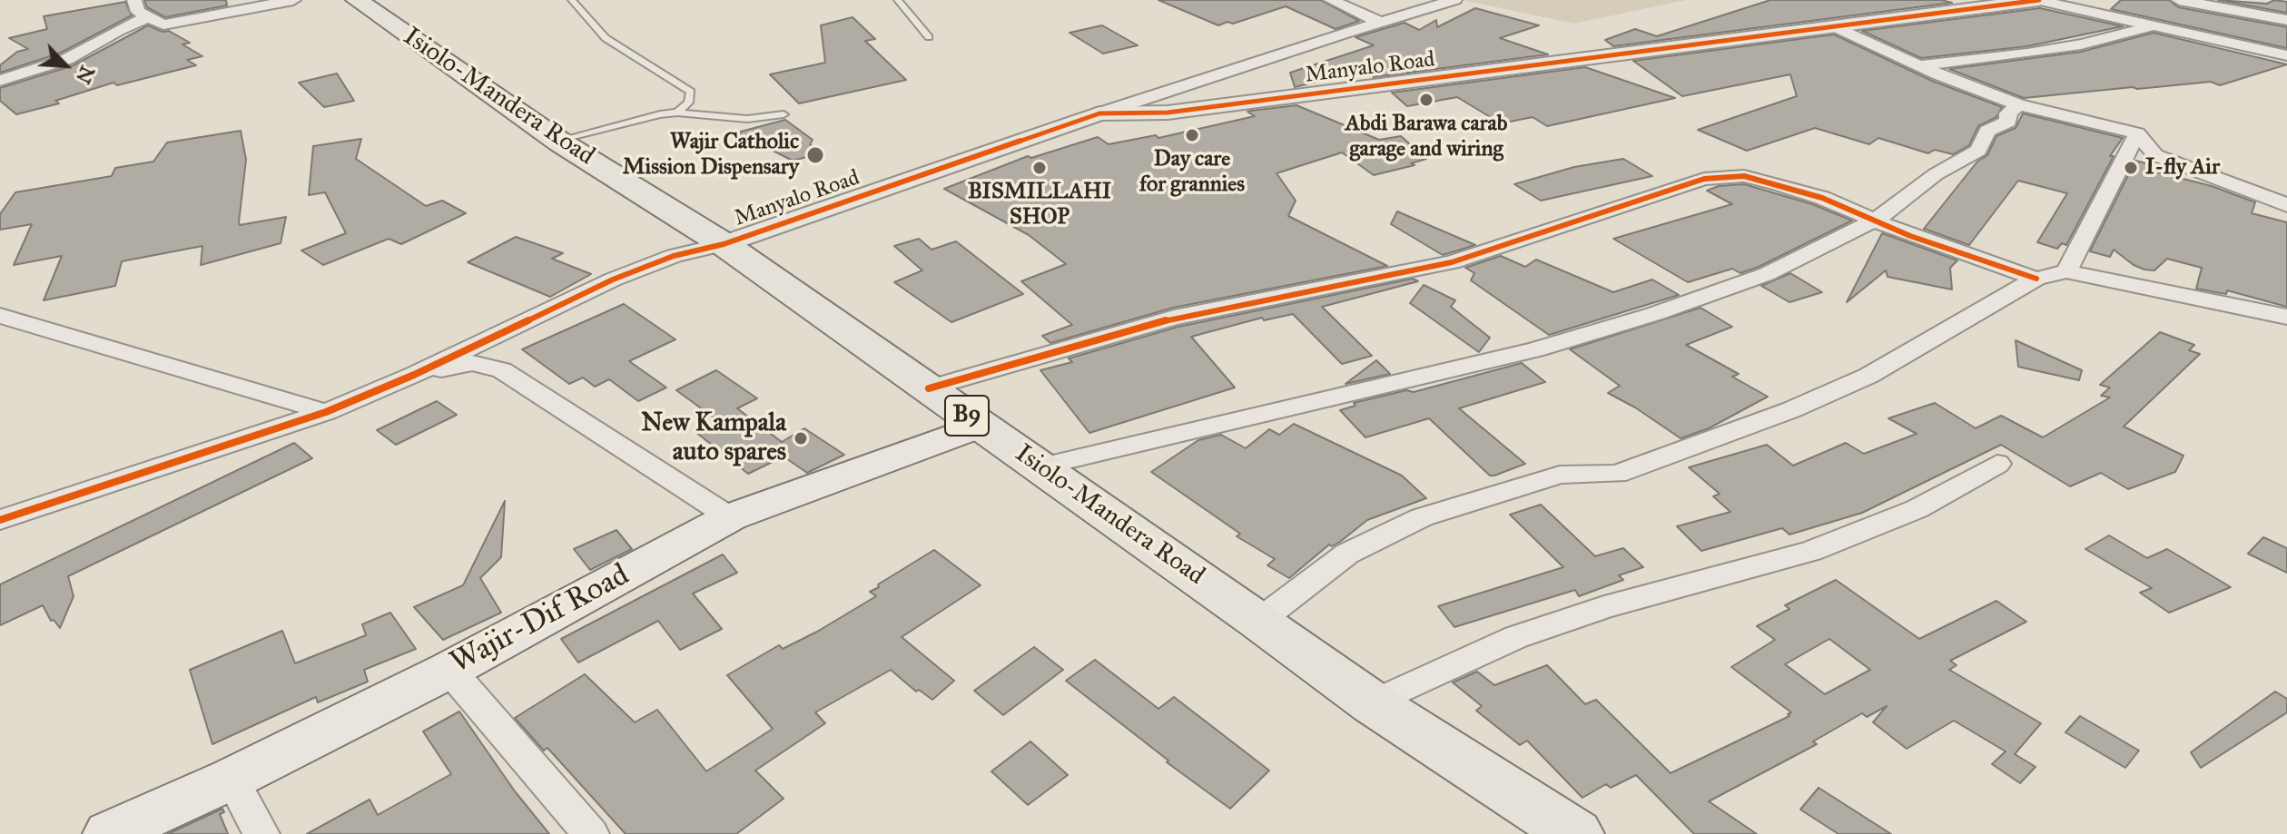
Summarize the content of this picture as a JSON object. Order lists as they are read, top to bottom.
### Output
{
  "streets": {
    "highway": ["Isiolo-Mandera Road", "B9"],
    "main road": ["Wajir-Dif Road"],
    "street": ["Manyalo Road"]
  },
  "crossings": [
    ["Manyalo Road", "Isiolo-Mandera Road"],
    ["Isiolo-Mandera Road", "Wajir-Dif Road"]
  ],
  "places": [
    "Abdi Barawa carab garage and wiring",
    "Day care for grannies",
    "Wajir Catholic Mission Dispensary",
    "BISMILLAHI SHOP",
    "I-fly Air",
    "New Kampala auto spares"
  ],
  "north": "bottom right"
}
